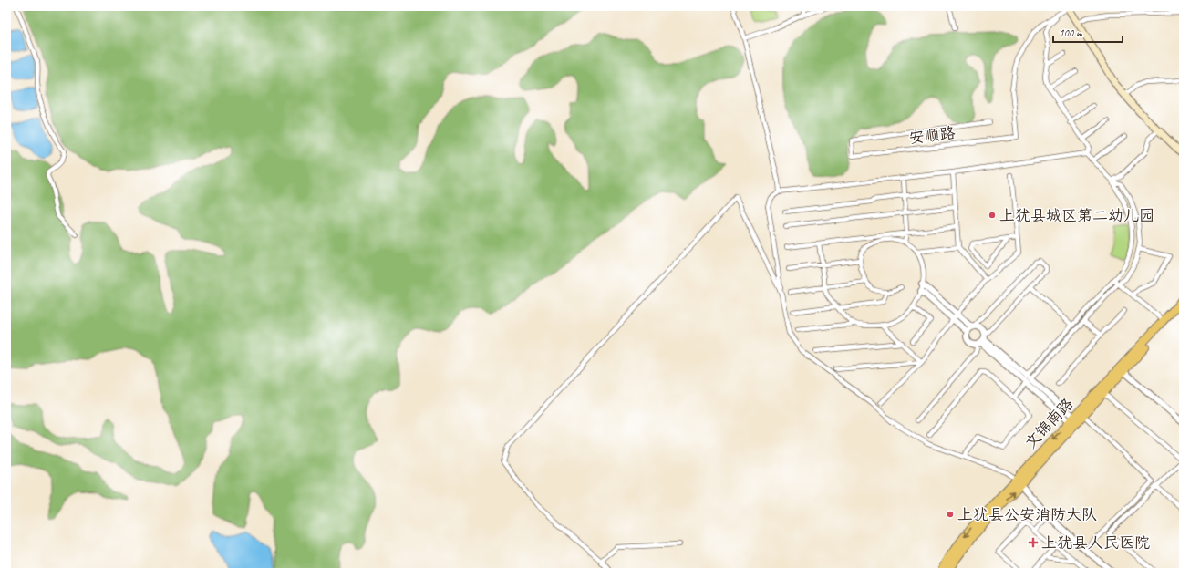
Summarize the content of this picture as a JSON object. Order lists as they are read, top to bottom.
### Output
{
  "streets": {
    "main road": ["文锦南路"],
    "street": ["安顺路"]
  },
  "places": {
    "other": ["上犹县城区第二幼儿园", "上犹县公安消防大队"],
    "health": ["上犹县人民医院"]
  },
  "scale_bar": "100 m"
}
